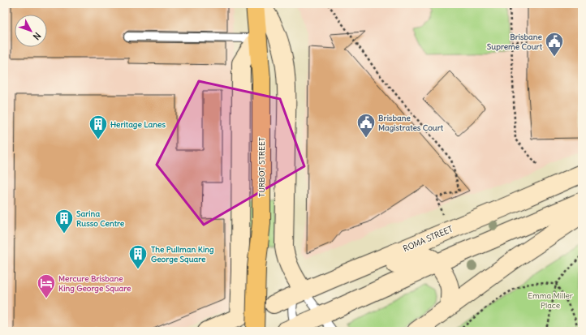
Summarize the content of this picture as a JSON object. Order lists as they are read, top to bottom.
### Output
{
  "streets": {
    "main road": ["TURBOT STREET", "ROMA STREET"]
  },
  "parks": ["Emma Miller Place"],
  "places": {
    "public building": ["Brisbane Supreme Court", "Brisbane Magistrates Court"],
    "building": ["Heritage Lanes", "Sarina Russo Centre", "The Pullman King George Square"],
    "hotel": ["Mercure Brisbane King George Square"]
  },
  "north": "bottom right"
}
